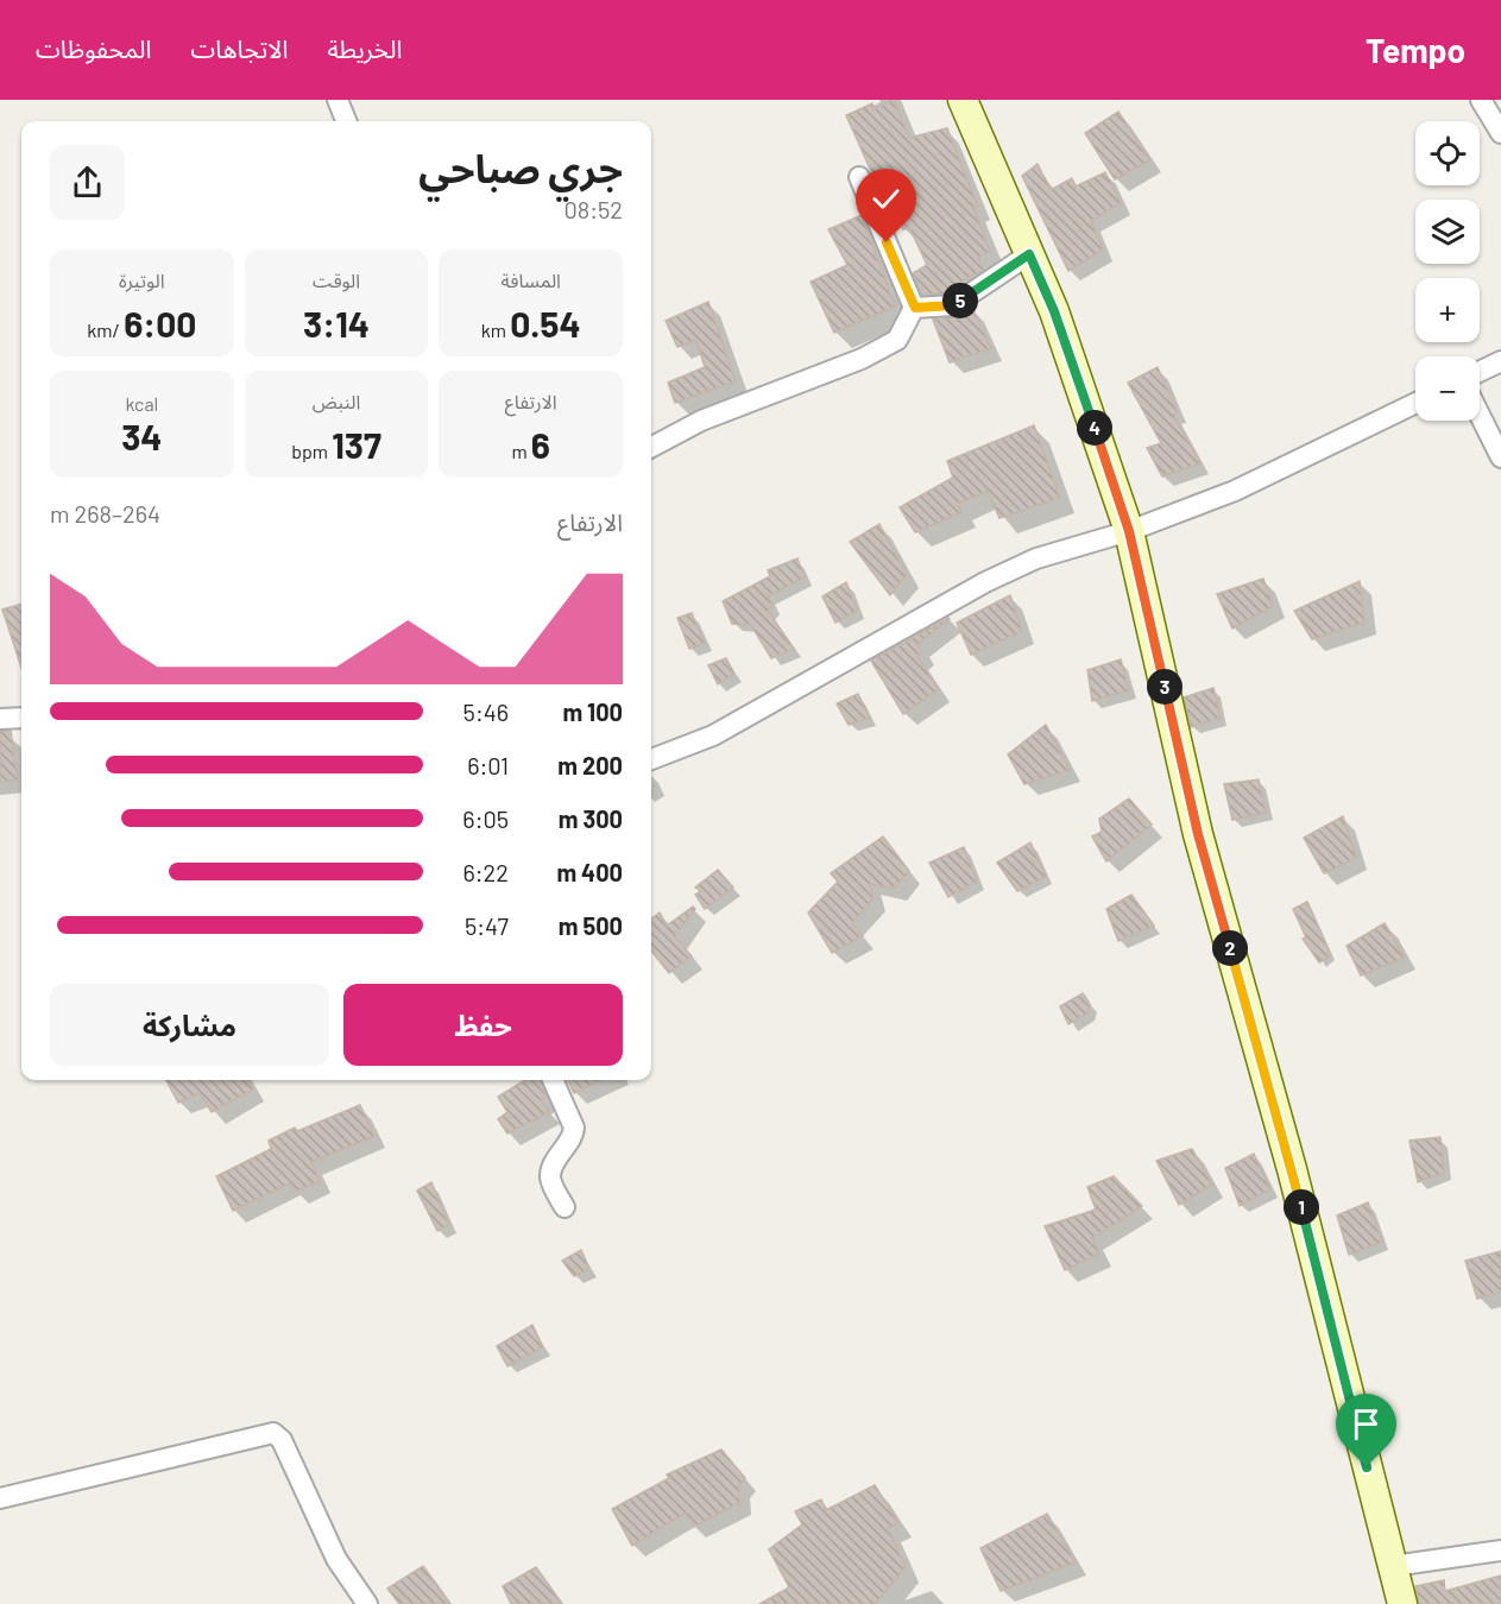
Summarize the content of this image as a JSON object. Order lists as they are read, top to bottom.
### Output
{
  "page": {
    "header": "Tempo",
    "nav": ["الخريطة", "الاتجاهات", "المحفوظات"],
    "map_buttons": ["+", "−"],
    "heading": ["جري صباحي", "08:52"],
    "stats": [
      ["المسافة", "0.54 km"],
      ["الوقت", "3:14"],
      ["الوتيرة", "6:00 /km"],
      ["الارتفاع", "6 m"],
      ["النبض", "137 bpm"],
      ["kcal", "34"]
    ],
    "pins": [
      "5",
      "4",
      "3",
      "2",
      "1"
    ],
    "chart": ["الارتفاع", "264–268 m"],
    "list": [
      {
        "name": "100 m",
        "note": "5:46"
      },
      {
        "name": "200 m",
        "note": "6:01"
      },
      {
        "name": "300 m",
        "note": "6:05"
      },
      {
        "name": "400 m",
        "note": "6:22"
      },
      {
        "name": "500 m",
        "note": "5:47"
      }
    ],
    "buttons": ["حفظ", "مشاركة"]
  }
}
